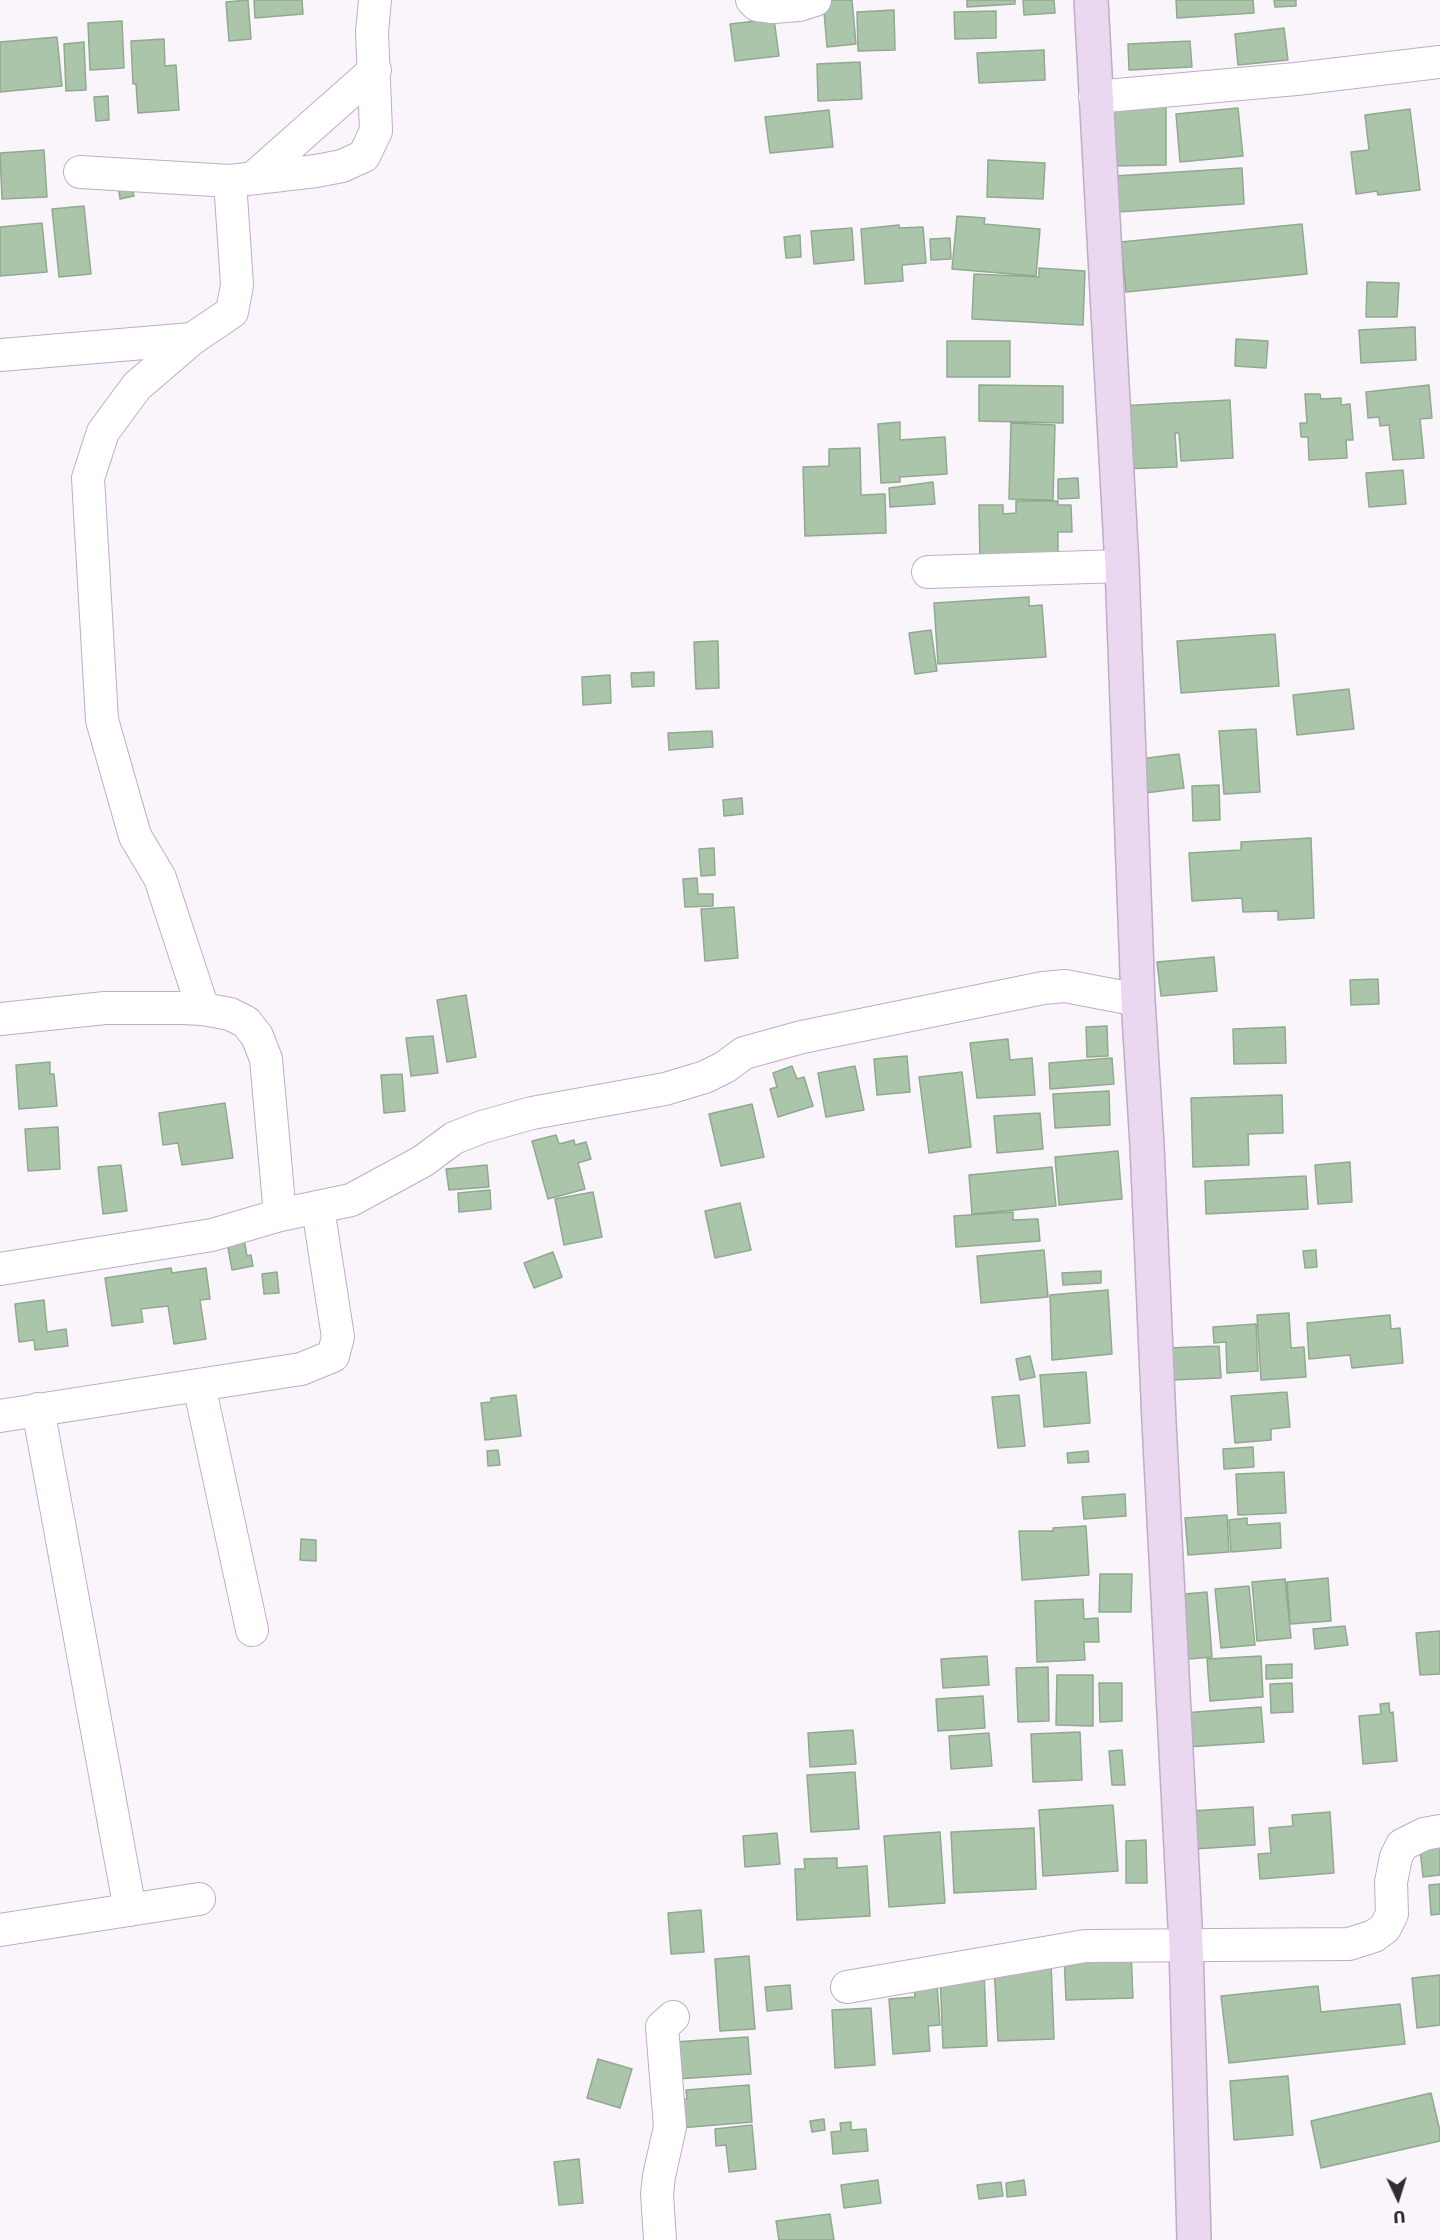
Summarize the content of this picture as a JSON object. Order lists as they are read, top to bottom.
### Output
{
  "north": "bottom"
}
